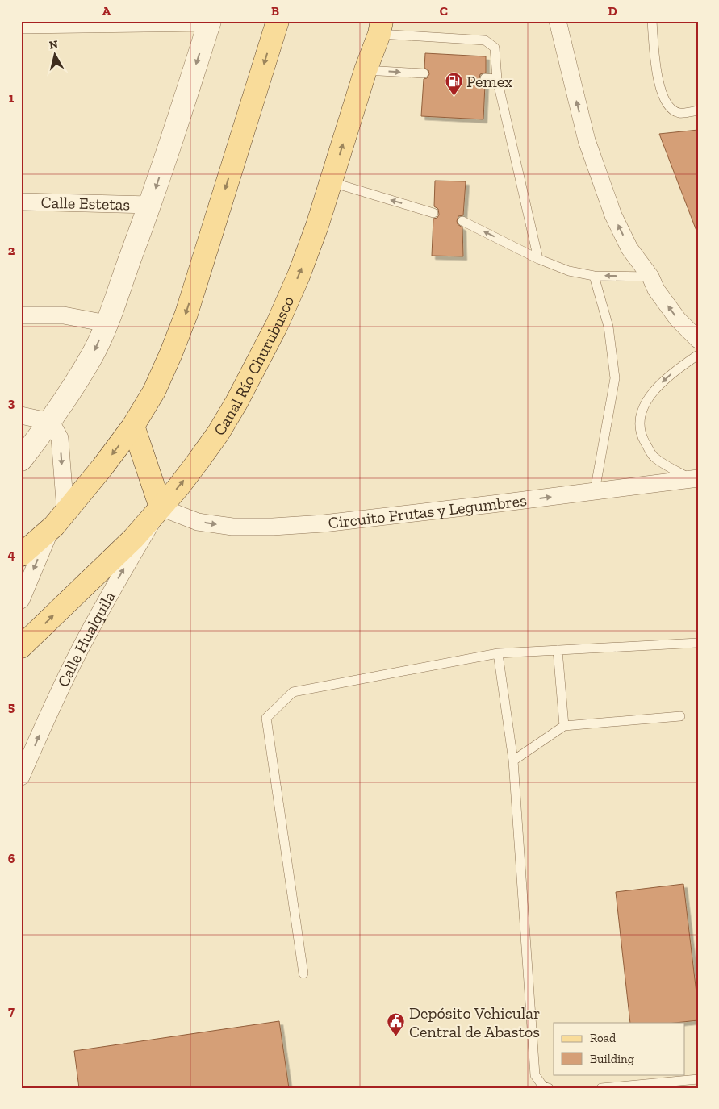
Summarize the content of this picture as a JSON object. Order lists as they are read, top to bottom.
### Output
{
  "streets": {
    "main road": ["Canal Río Churubusco"],
    "street": ["Calle Estetas", "Circuito Frutas y Legumbres", "Calle Hualquila"]
  },
  "crossings": [
    ["Canal Río Churubusco", "Circuito Frutas y Legumbres"],
    ["Canal Río Churubusco", "Calle Hualquila"],
    ["Circuito Frutas y Legumbres", "Calle Hualquila"]
  ],
  "one_way": ["Circuito Frutas y Legumbres"],
  "places": {
    "fuel station": ["Pemex"],
    "public building": ["Depósito Vehicular Central de Abastos"]
  },
  "legend": ["Road", "Building"],
  "north": "top",
  "grid": {
    "columns": [
      "A",
      "B",
      "C",
      "D"
    ],
    "rows": [
      "1",
      "2",
      "3",
      "4",
      "5",
      "6",
      "7"
    ]
  }
}
